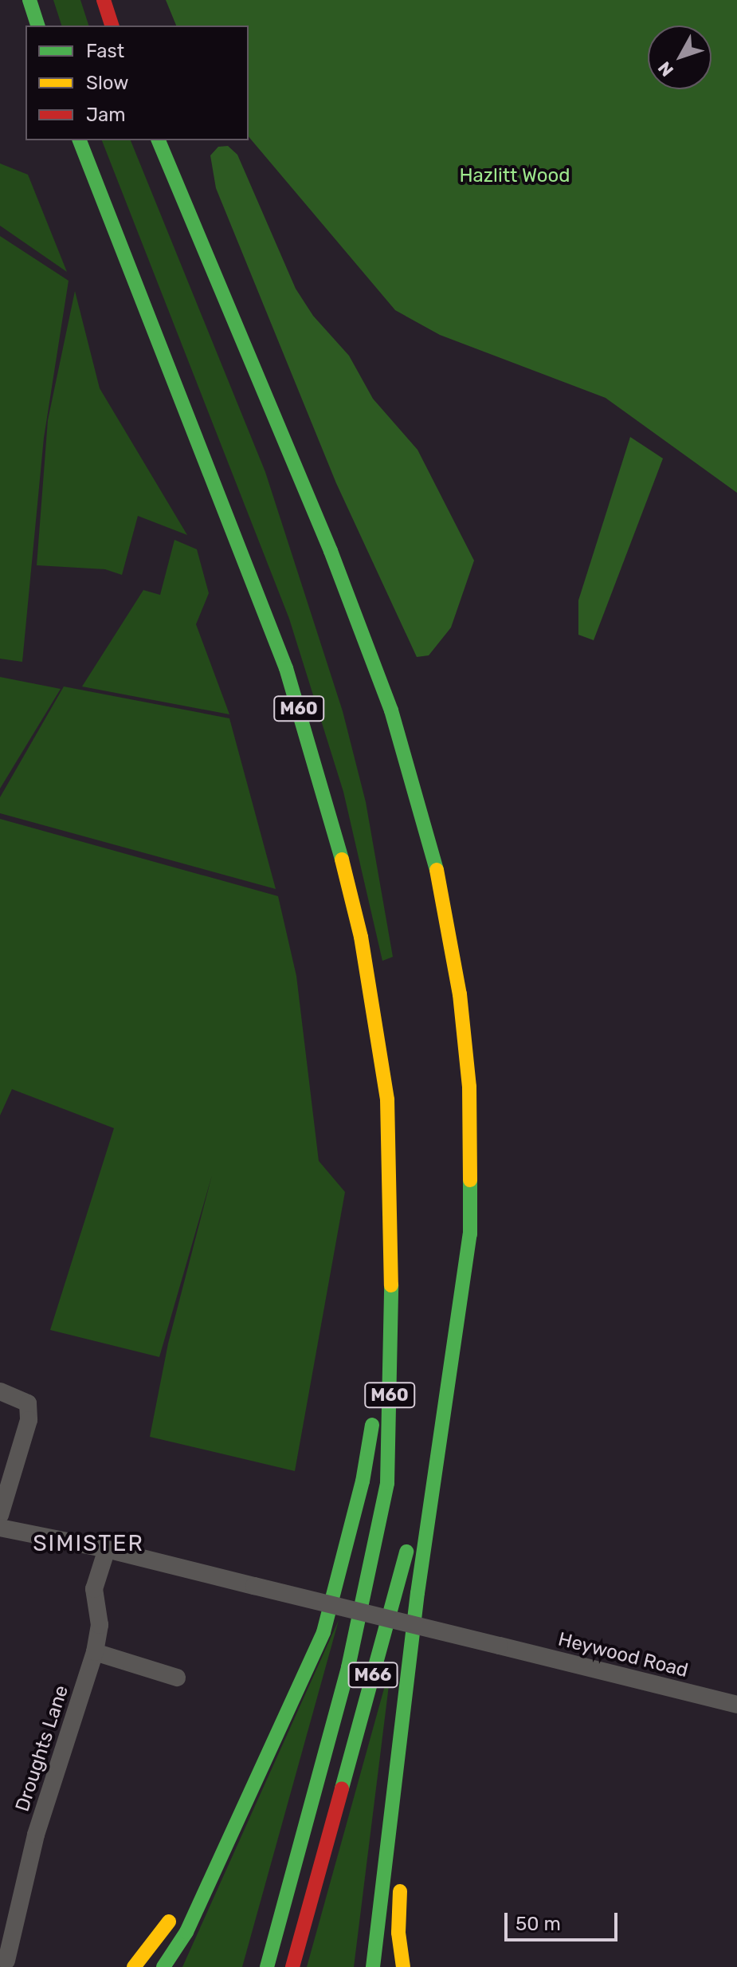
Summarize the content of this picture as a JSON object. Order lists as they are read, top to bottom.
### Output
{
  "streets": {
    "highway": ["M60", "M66"],
    "street": ["Heywood Road", "Droughts Lane"]
  },
  "crossings": [
    ["M60", "M66"],
    ["Heywood Road", "Droughts Lane"]
  ],
  "districts": ["SIMISTER"],
  "parks": ["Hazlitt Wood"],
  "legend": ["Fast", "Slow", "Jam"],
  "scale_bar": "50 m",
  "north": "bottom left"
}
